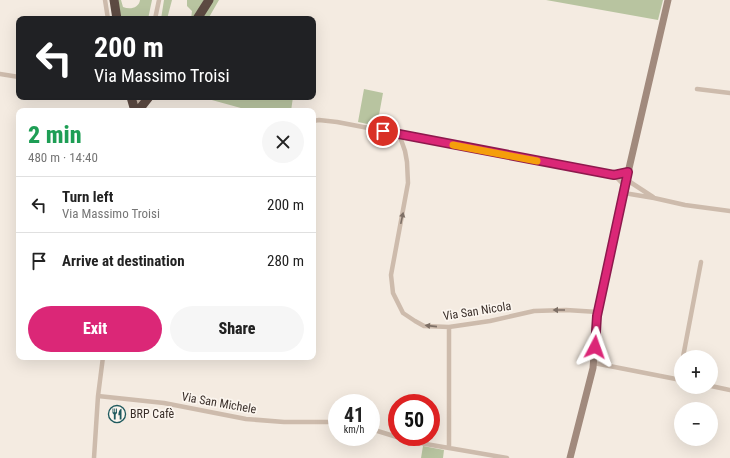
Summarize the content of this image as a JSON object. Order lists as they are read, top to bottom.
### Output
{
  "streets": {
    "street": ["Via San Nicola", "Via San Michele"]
  },
  "places": {
    "restaurant": ["BRP Cafè"]
  },
  "page": {
    "turn": ["200 m", "Via Massimo Troisi"],
    "heading": ["2 min", "480 m · 14:40"],
    "list": [
      {
        "name": "Turn left",
        "note": "Via Massimo Troisi",
        "value": "200 m"
      },
      {
        "name": "Arrive at destination",
        "value": "280 m"
      }
    ],
    "buttons": ["Exit", "Share"],
    "map_buttons": ["+", "−"],
    "speed": "41 km/h",
    "limit": "50"
  }
}
